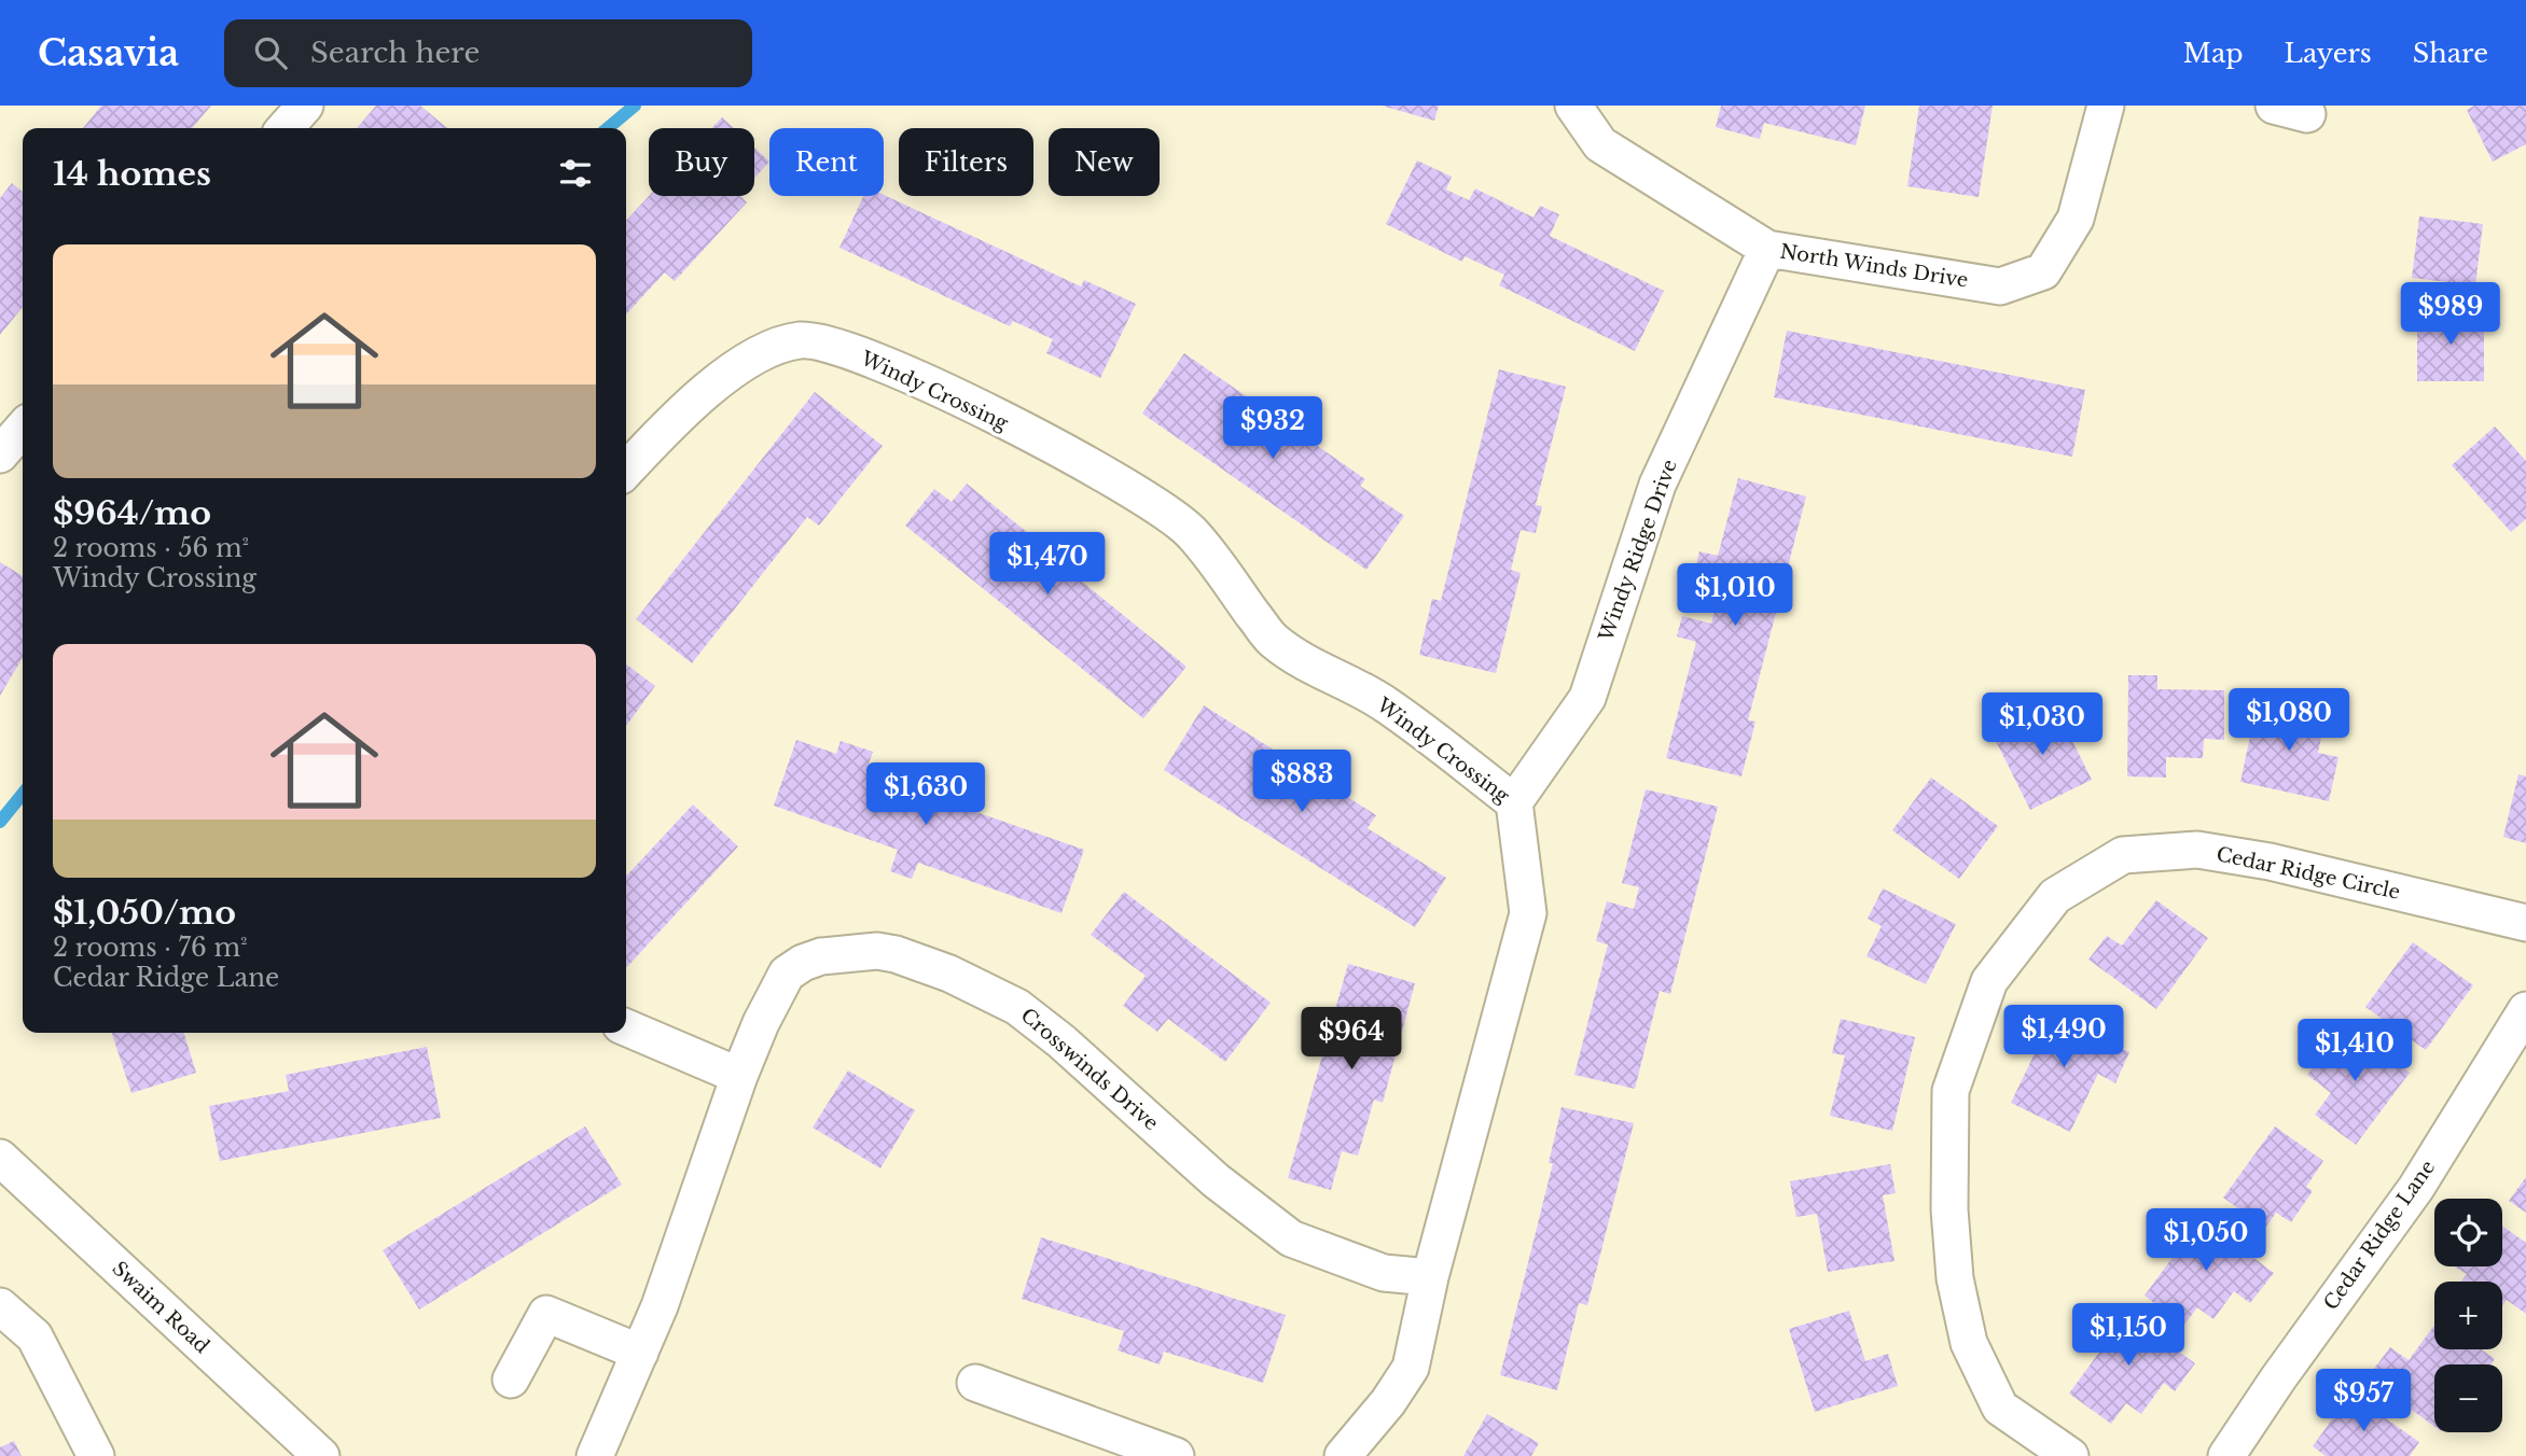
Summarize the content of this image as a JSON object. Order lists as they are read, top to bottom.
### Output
{
  "streets": {
    "street": [
      "North Winds Drive",
      "Windy Crossing",
      "Windy Ridge Drive",
      "Cedar Ridge Circle",
      "Crosswinds Drive",
      "Cedar Ridge Lane",
      "Swaim Road"
    ]
  },
  "crossings": [
    ["North Winds Drive", "Windy Ridge Drive"],
    ["Windy Crossing", "Windy Ridge Drive"],
    ["Windy Crossing", "Crosswinds Drive"]
  ],
  "page": {
    "header": "Casavia",
    "search": "Search here",
    "nav": ["Map", "Layers", "Share"],
    "chip": [
      "Buy",
      "Rent",
      "Filters",
      "New"
    ],
    "heading": "14 homes",
    "list": [
      {
        "name": "$964/mo",
        "note": "2 rooms · 56 m² · Windy Crossing"
      },
      {
        "name": "$1,050/mo",
        "note": "2 rooms · 76 m² · Cedar Ridge Lane"
      }
    ],
    "price": [
      "$989",
      "$932",
      "$1,470",
      "$1,010",
      "$1,080",
      "$1,030",
      "$883",
      "$1,630",
      "$1,490",
      "$964",
      "$1,410",
      "$1,050",
      "$1,150",
      "$957"
    ],
    "map_buttons": ["+", "−"]
  }
}
